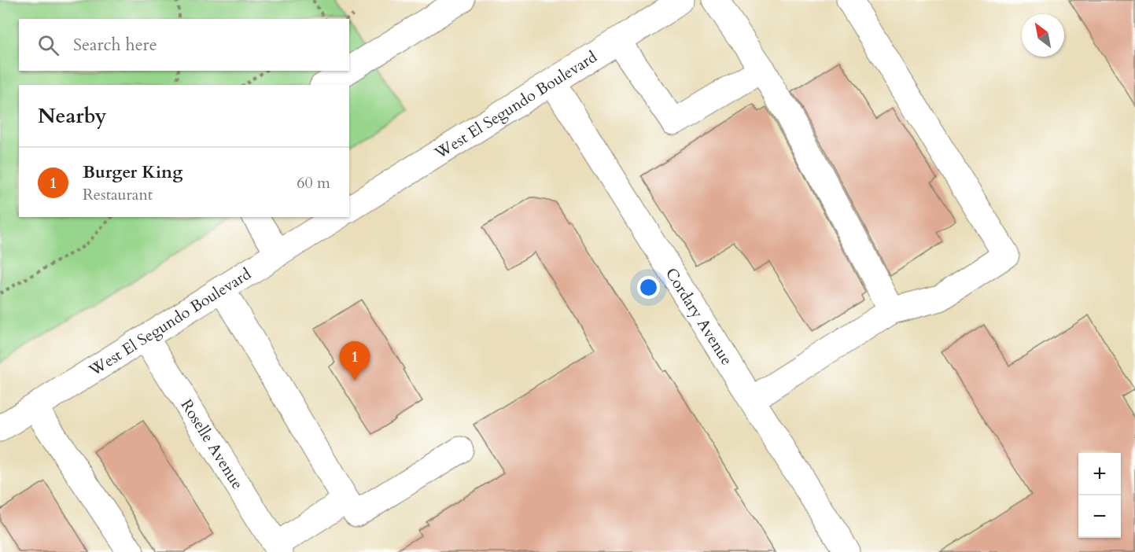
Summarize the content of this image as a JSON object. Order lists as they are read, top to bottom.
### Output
{
  "streets": {
    "main road": ["West El Segundo Boulevard", "Cordary Avenue", "Roselle Avenue"]
  },
  "crossings": [
    ["West El Segundo Boulevard", "Cordary Avenue"],
    ["West El Segundo Boulevard", "Roselle Avenue"]
  ],
  "north": "top left",
  "page": {
    "search": "Search here",
    "heading": "Nearby",
    "list": [
      {
        "mark": "1",
        "name": "Burger King",
        "note": "Restaurant",
        "value": "60 m"
      }
    ],
    "pins": "1",
    "map_buttons": ["+", "−"]
  }
}
